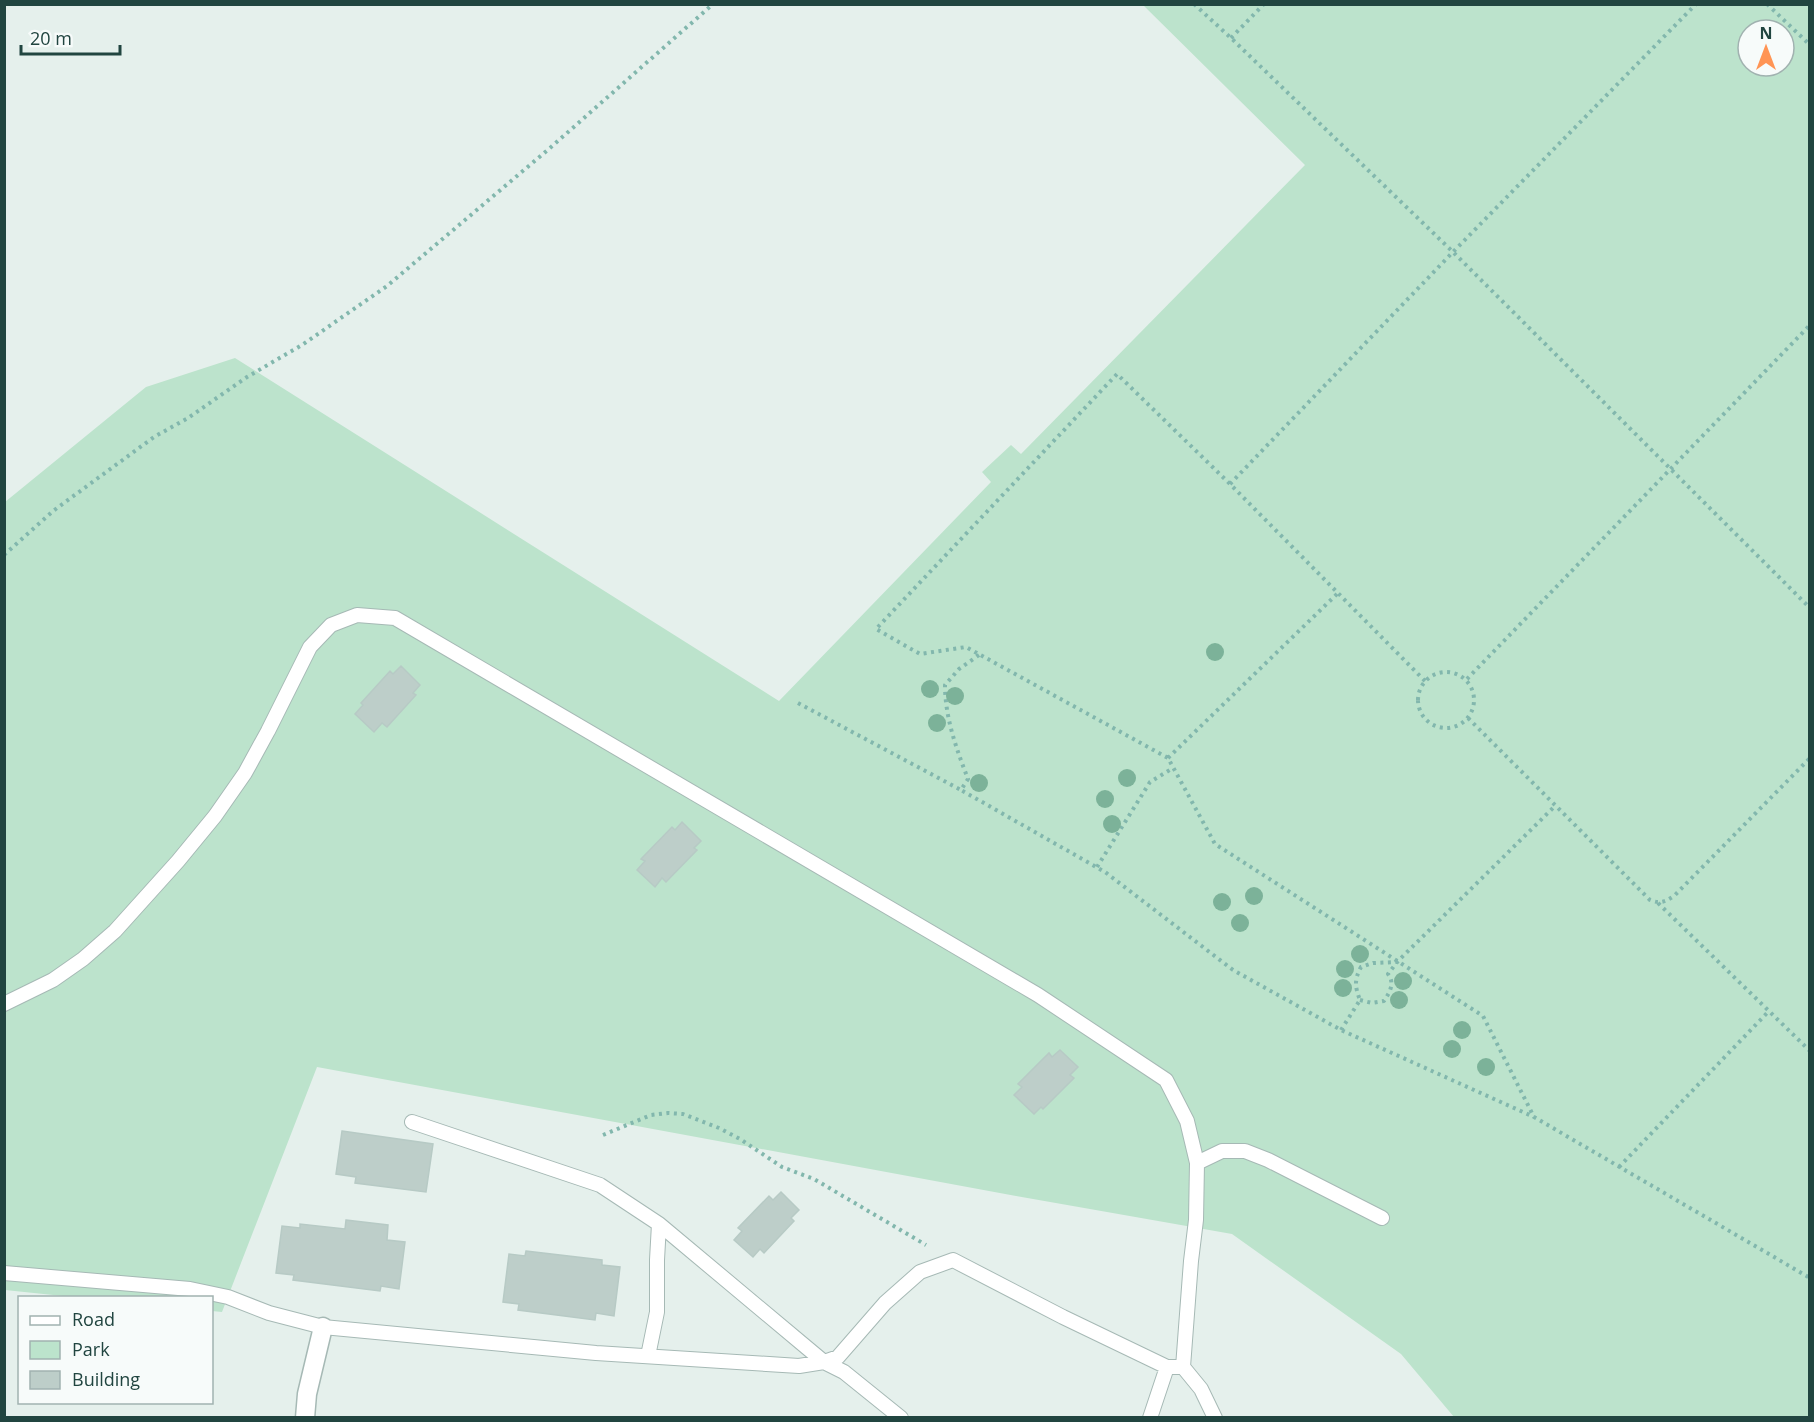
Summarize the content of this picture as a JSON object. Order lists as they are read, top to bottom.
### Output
{
  "legend": ["Road", "Park", "Building"],
  "scale_bar": "20 m",
  "north": "top"
}
